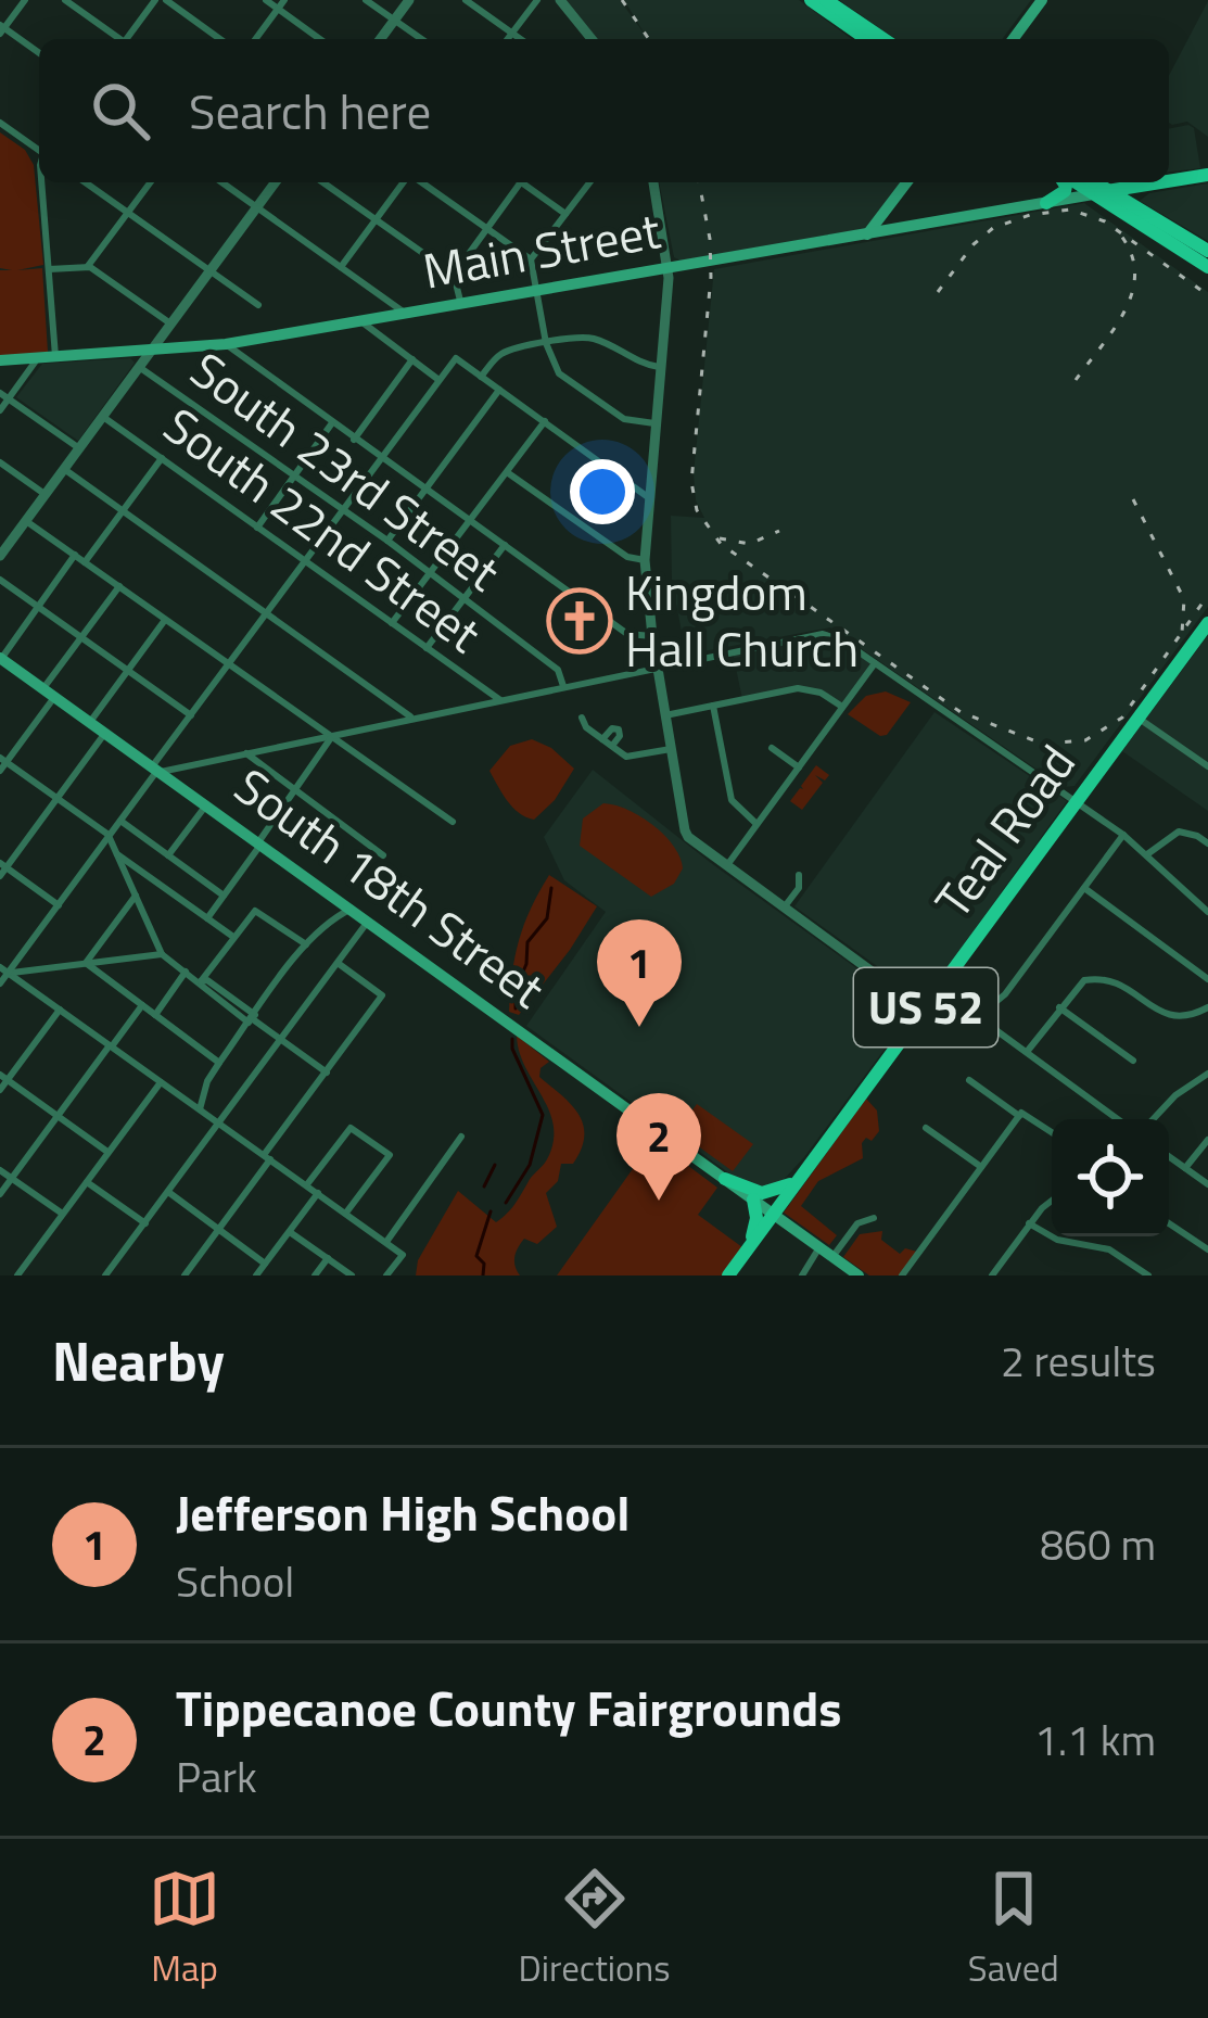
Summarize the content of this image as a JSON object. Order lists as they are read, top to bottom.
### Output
{
  "streets": {
    "main road": [
      "Main Street",
      "Teal Road",
      "South 18th Street",
      "US 52"
    ],
    "street": ["South 23rd Street", "South 22nd Street"]
  },
  "crossings": [
    ["Teal Road", "South 18th Street"]
  ],
  "places": {
    "church": ["Kingdom Hall Church"]
  },
  "page": {
    "search": "Search here",
    "pins": ["1", "2"],
    "heading": ["Nearby", "2 results"],
    "list": [
      {
        "mark": "1",
        "name": "Jefferson High School",
        "note": "School",
        "value": "860 m"
      },
      {
        "mark": "2",
        "name": "Tippecanoe County Fairgrounds",
        "note": "Park",
        "value": "1.1 km"
      }
    ],
    "nav": ["Map", "Directions", "Saved"]
  }
}
